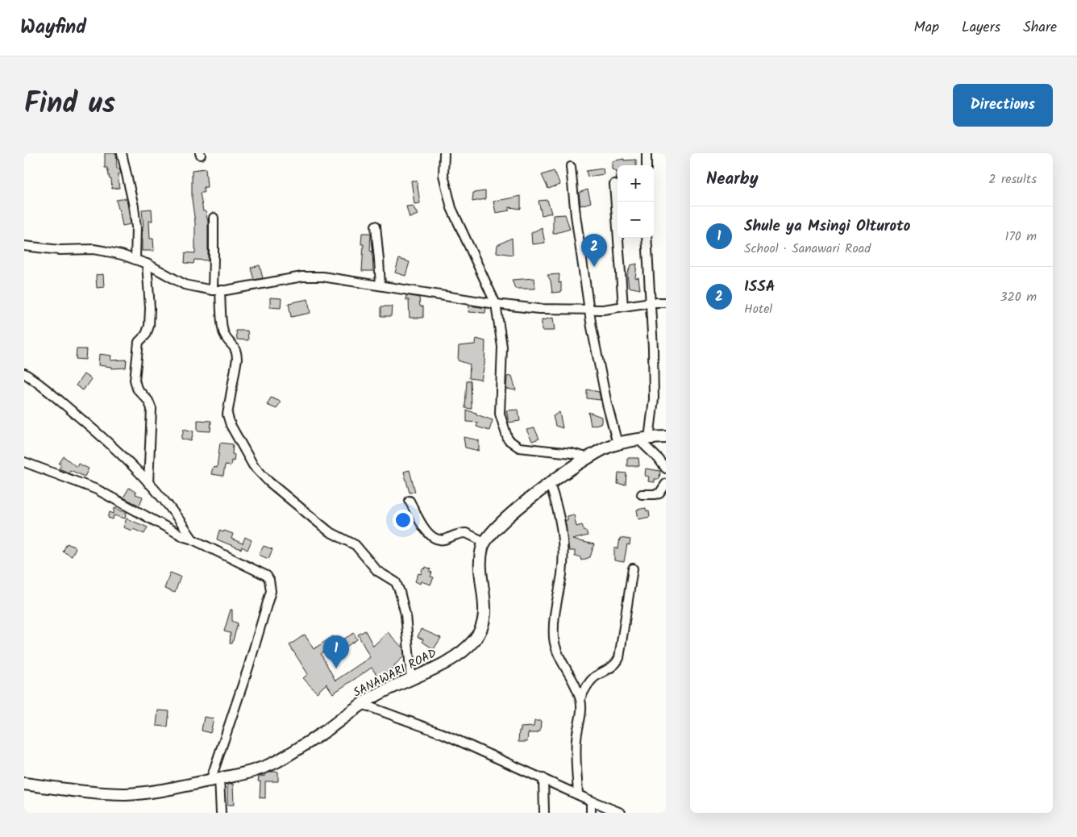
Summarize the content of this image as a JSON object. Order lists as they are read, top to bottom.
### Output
{
  "streets": {
    "street": ["SANAWARI ROAD"]
  },
  "page": {
    "header": "Wayfind",
    "nav": ["Map", "Layers", "Share"],
    "title": "Find us",
    "buttons": "Directions",
    "heading": ["Nearby", "2 results"],
    "map_buttons": ["+", "−"],
    "list": [
      {
        "mark": "1",
        "name": "Shule ya Msingi Olturoto",
        "note": "School · Sanawari Road",
        "value": "170 m"
      },
      {
        "mark": "2",
        "name": "ISSA",
        "note": "Hotel",
        "value": "320 m"
      }
    ],
    "pins": ["2", "1"]
  }
}
